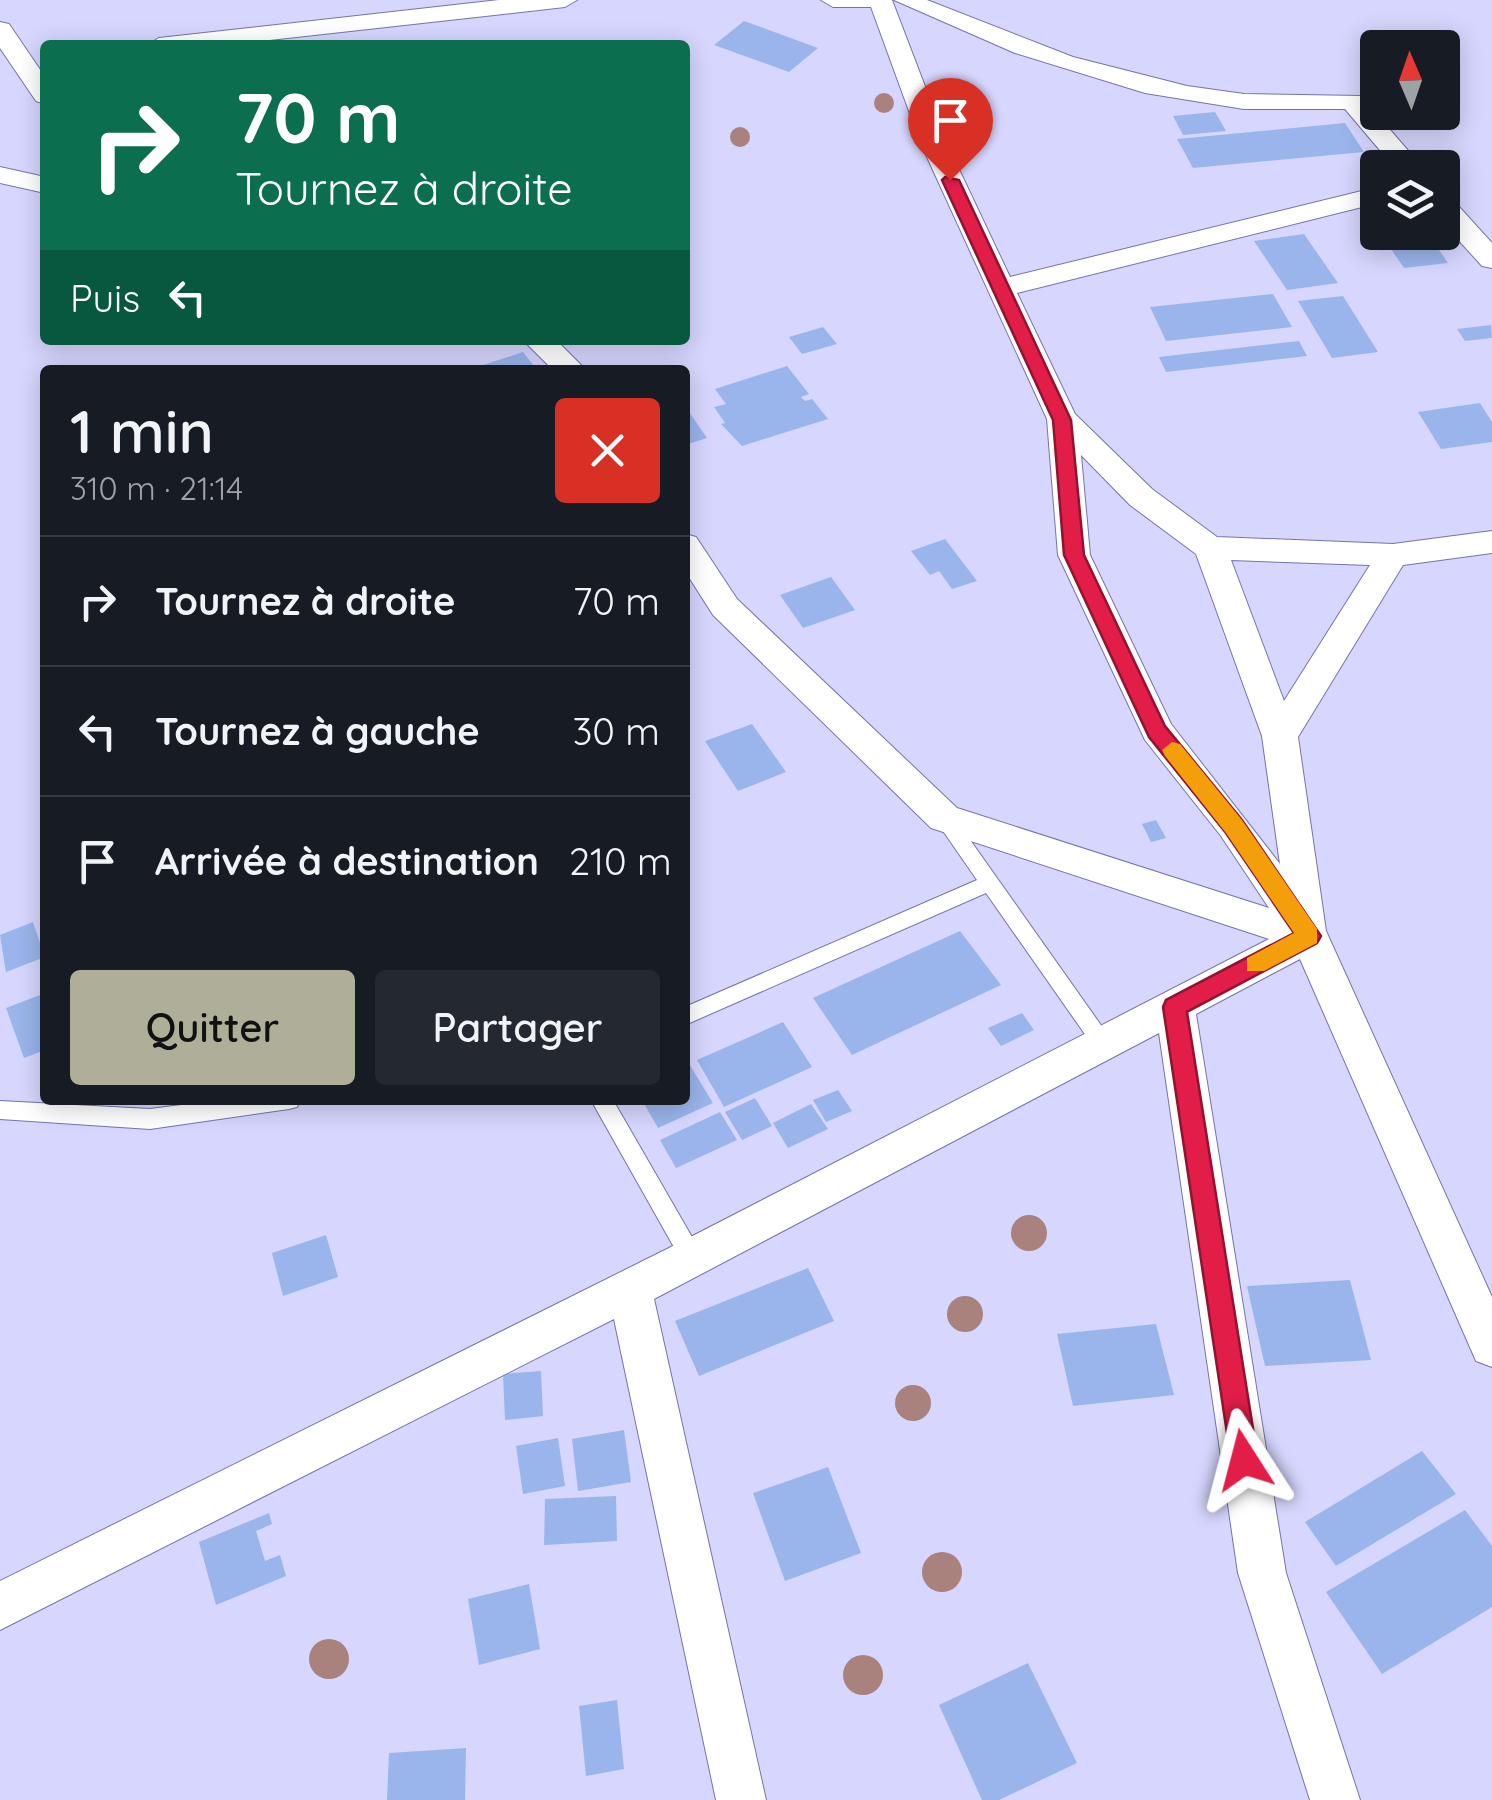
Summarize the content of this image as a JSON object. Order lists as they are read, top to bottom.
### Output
{
  "north": "top",
  "page": {
    "turn": ["70 m", "Tournez à droite"],
    "then": "Puis",
    "heading": ["1 min", "310 m · 21:14"],
    "list": [
      {
        "name": "Tournez à droite",
        "value": "70 m"
      },
      {
        "name": "Tournez à gauche",
        "value": "30 m"
      },
      {
        "name": "Arrivée à destination",
        "value": "210 m"
      }
    ],
    "buttons": ["Quitter", "Partager"]
  }
}
